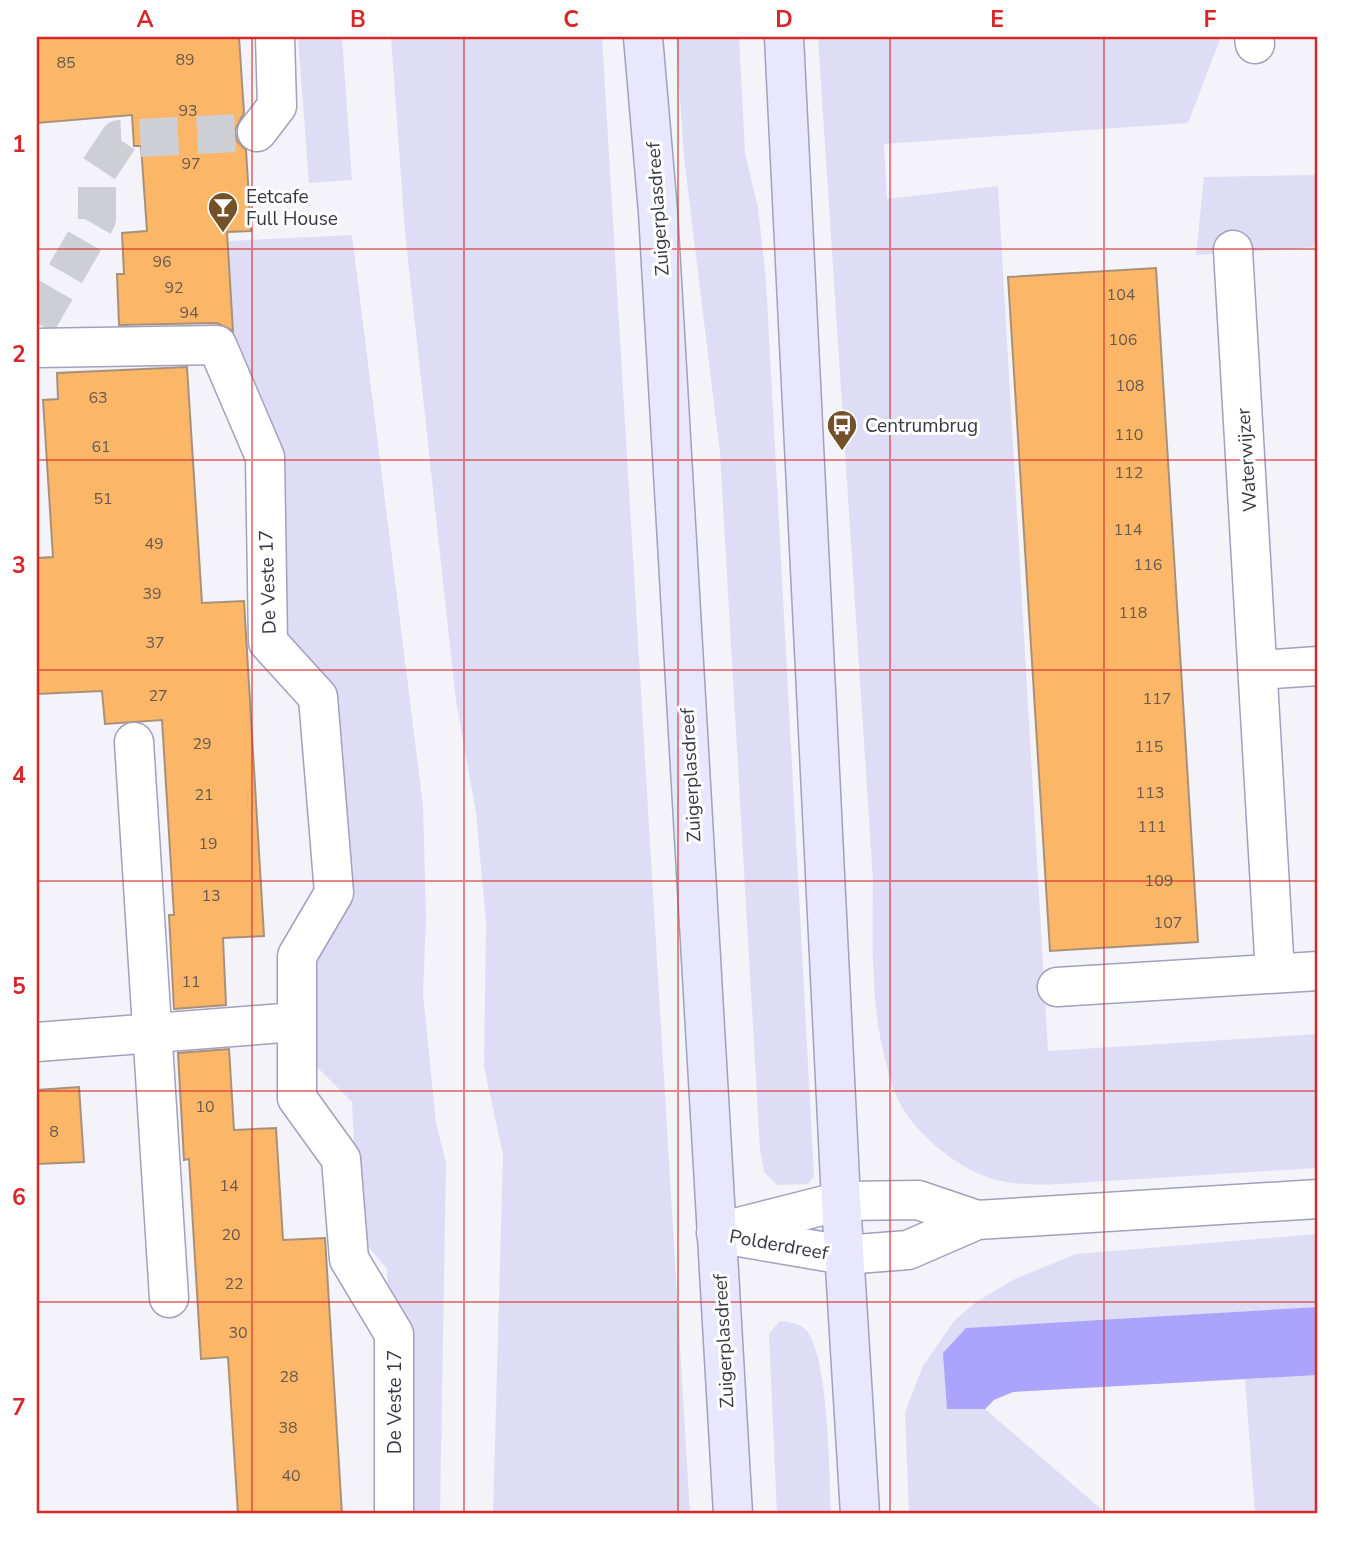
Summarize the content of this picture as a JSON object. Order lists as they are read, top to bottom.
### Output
{
  "streets": {
    "main road": ["Zuigerplasdreef"],
    "street": ["Waterwijzer", "De Veste 17", "Polderdreef"]
  },
  "crossings": [
    ["Zuigerplasdreef", "Polderdreef"]
  ],
  "places": {
    "bar": ["Eetcafe Full House"],
    "bus stop": ["Centrumbrug"]
  },
  "house_numbers": [
    "89",
    "85",
    "93",
    "97",
    "96",
    "92",
    "104",
    "94",
    "106",
    "108",
    "63",
    "110",
    "61",
    "112",
    "51",
    "114",
    "49",
    "116",
    "39",
    "118",
    "37",
    "27",
    "117",
    "29",
    "115",
    "113",
    "21",
    "111",
    "19",
    "109",
    "13",
    "107",
    "11",
    "10",
    "8",
    "14",
    "20",
    "22",
    "30",
    "28",
    "38",
    "40"
  ],
  "grid": {
    "columns": [
      "A",
      "B",
      "C",
      "D",
      "E",
      "F"
    ],
    "rows": [
      "1",
      "2",
      "3",
      "4",
      "5",
      "6",
      "7"
    ]
  }
}
